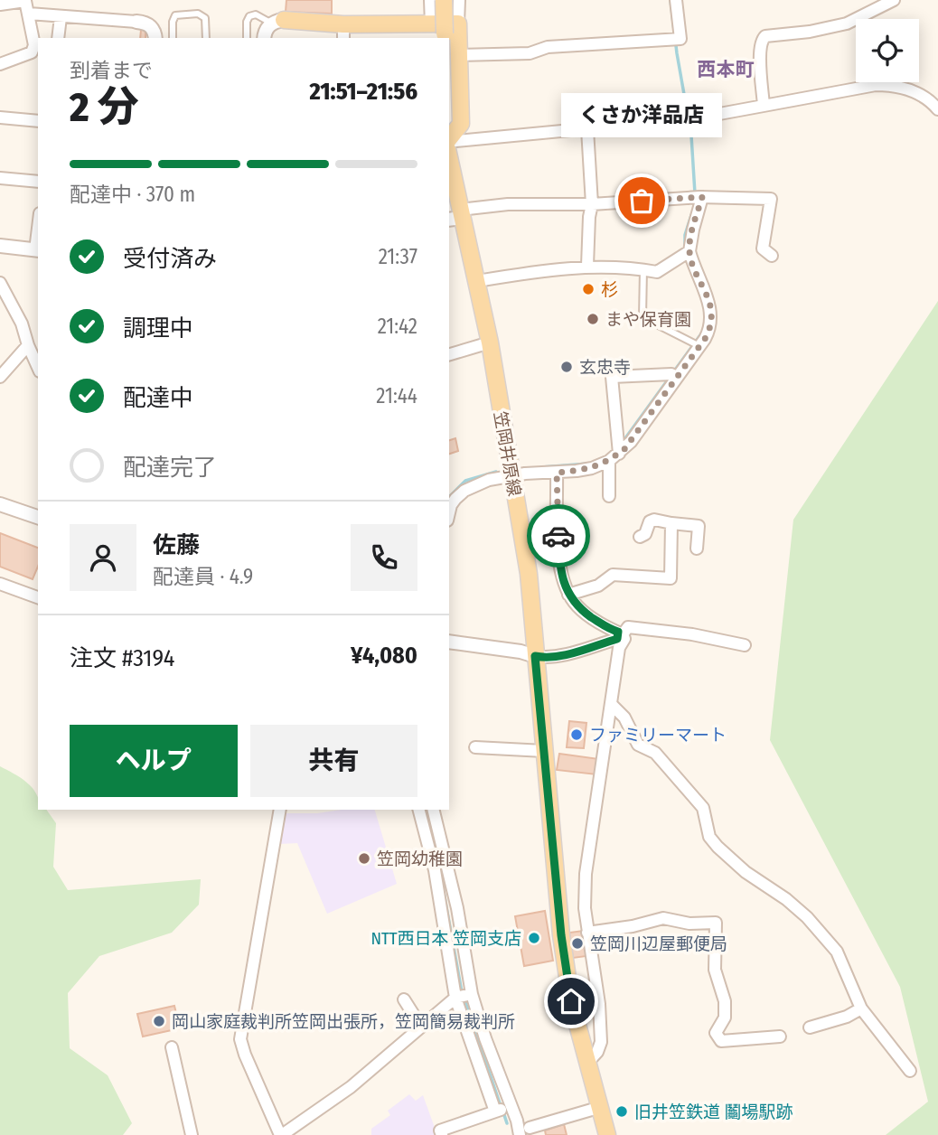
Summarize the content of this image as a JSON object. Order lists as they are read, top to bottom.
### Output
{
  "streets": {
    "main road": ["笠岡井原線"]
  },
  "districts": ["西本町"],
  "places": [
    "くさか洋品店",
    "杉",
    "まや保育園",
    "玄忠寺",
    "ファミリーマート",
    "笠岡幼稚園",
    "NTT西日本 笠岡支店",
    "笠岡川辺屋郵便局",
    "岡山家庭裁判所笠岡出張所，笠岡簡易裁判所",
    "旧井笠鉄道 鬮場駅跡"
  ],
  "page": {
    "heading": ["2 分", "到着まで", "21:51–21:56"],
    "panel": [
      "佐藤",
      "配達員 · 4.9",
      "注文 #3194",
      "¥4,080"
    ],
    "bubble": "くさか洋品店",
    "bar": "配達中 · 370 m",
    "list": [
      ["受付済み", "21:37"],
      ["調理中", "21:42"],
      ["配達中", "21:44"],
      "配達完了"
    ],
    "buttons": ["ヘルプ", "共有"]
  }
}
